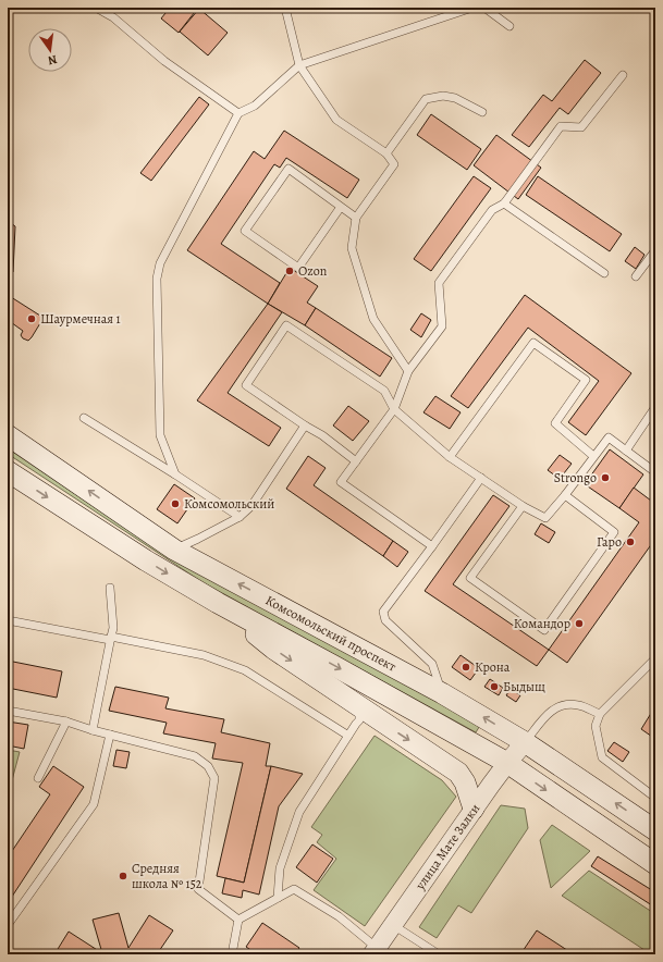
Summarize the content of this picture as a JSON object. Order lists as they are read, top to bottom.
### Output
{
  "streets": {
    "main road": ["Комсомольский проспект"],
    "street": ["улица Мате Залки"]
  },
  "crossings": [
    ["Комсомольский проспект", "улица Мате Залки"]
  ],
  "places": [
    "Ozon",
    "Шаурмечная 1",
    "Strongo",
    "Комсомольский",
    "Гаро",
    "Командор",
    "Крона",
    "Быдыщ",
    "Средняя школа № 152"
  ],
  "north": "bottom"
}
